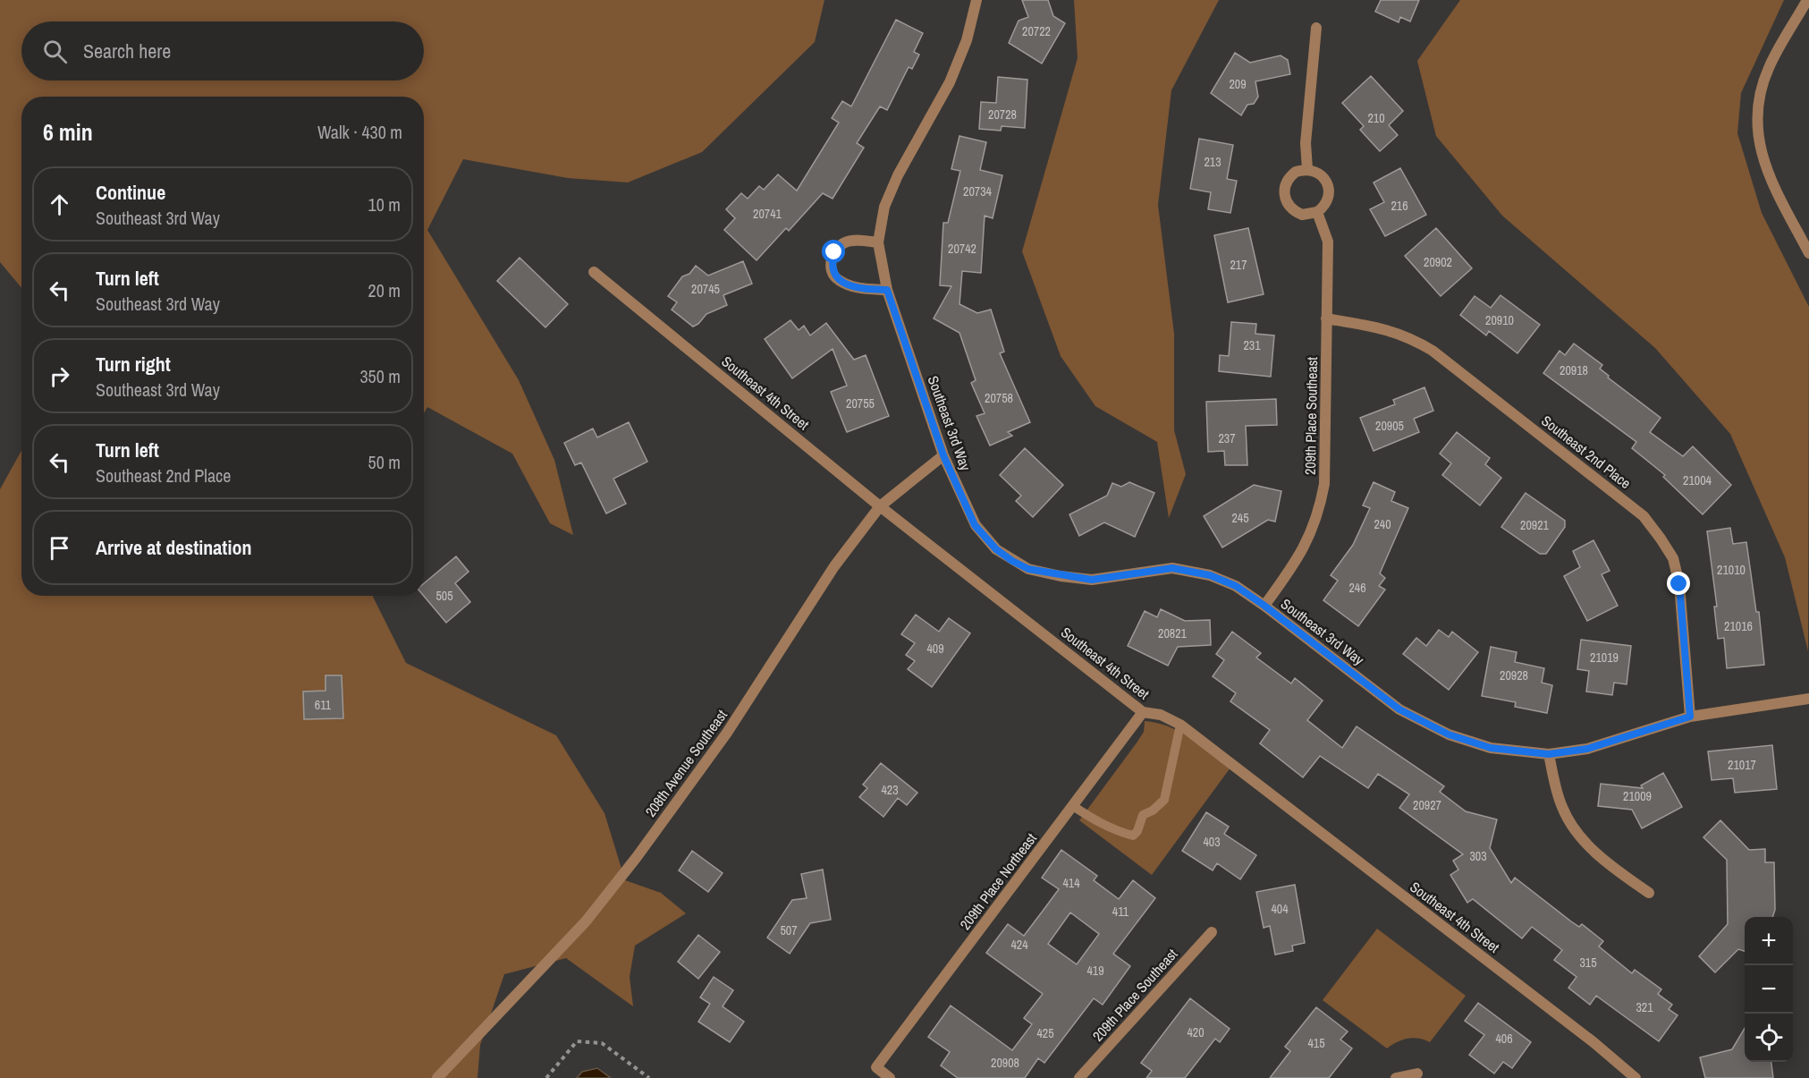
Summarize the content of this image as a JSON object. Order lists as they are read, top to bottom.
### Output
{
  "streets": {
    "street": [
      "Southeast 4th Street",
      "209th Place Southeast",
      "Southeast 3rd Way",
      "Southeast 2nd Place",
      "208th Avenue Southeast",
      "209th Place Northeast"
    ]
  },
  "crossings": [
    ["Southeast 4th Street", "208th Avenue Southeast"],
    ["Southeast 4th Street", "209th Place Northeast"],
    ["209th Place Southeast", "Southeast 3rd Way"],
    ["209th Place Southeast", "Southeast 2nd Place"],
    ["Southeast 3rd Way", "Southeast 2nd Place"],
    ["Southeast 3rd Way", "208th Avenue Southeast"]
  ],
  "house_numbers": [
    "20722",
    "209",
    "20728",
    "210",
    "213",
    "20734",
    "216",
    "20741",
    "20742",
    "20902",
    "217",
    "20745",
    "20910",
    "231",
    "20918",
    "20758",
    "20755",
    "20905",
    "237",
    "21004",
    "245",
    "240",
    "20921",
    "21010",
    "246",
    "505",
    "21016",
    "20821",
    "409",
    "21019",
    "20928",
    "611",
    "21017",
    "423",
    "21009",
    "20927",
    "403",
    "303",
    "414",
    "404",
    "411",
    "507",
    "424",
    "315",
    "419",
    "321",
    "420",
    "425",
    "406",
    "415",
    "20908"
  ],
  "page": {
    "search": "Search here",
    "heading": ["6 min", "Walk · 430 m"],
    "list": [
      ["Continue", "Southeast 3rd Way", "10 m"],
      ["Turn left", "Southeast 3rd Way", "20 m"],
      ["Turn right", "Southeast 3rd Way", "350 m"],
      ["Turn left", "Southeast 2nd Place", "50 m"],
      "Arrive at destination"
    ],
    "map_buttons": ["+", "−"]
  }
}
